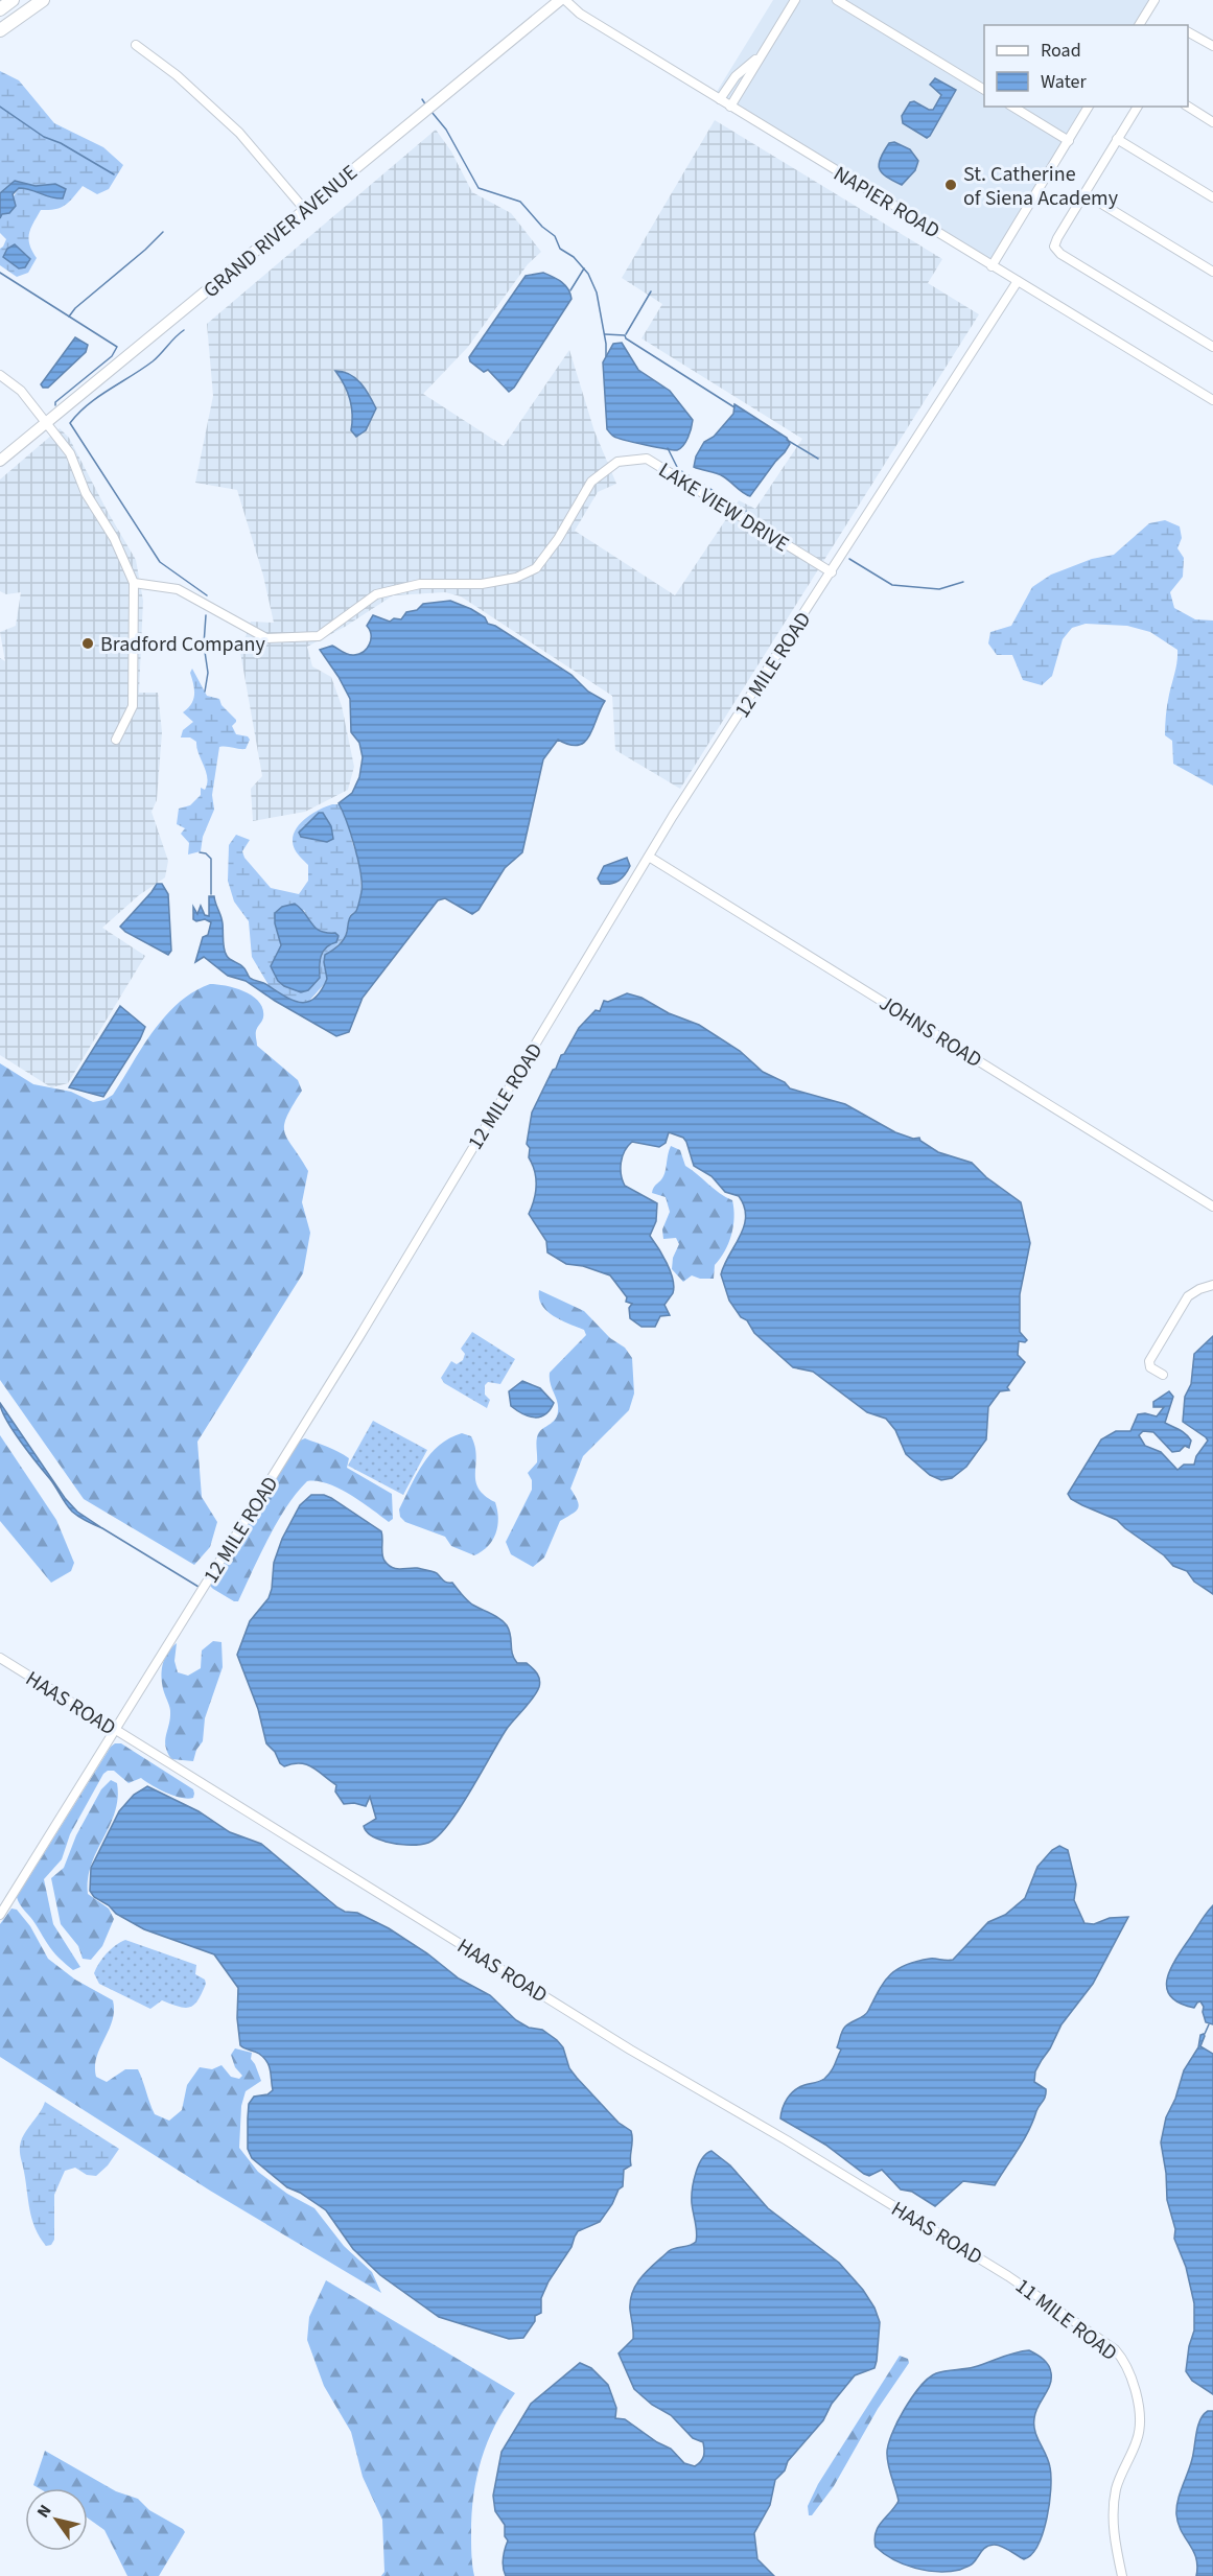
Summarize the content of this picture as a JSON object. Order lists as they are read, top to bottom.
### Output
{
  "streets": {
    "main road": ["GRAND RIVER AVENUE"],
    "street": [
      "NAPIER ROAD",
      "LAKE VIEW DRIVE",
      "12 MILE ROAD",
      "JOHNS ROAD",
      "HAAS ROAD",
      "11 MILE ROAD"
    ]
  },
  "crossings": [
    ["NAPIER ROAD", "GRAND RIVER AVENUE"],
    ["NAPIER ROAD", "12 MILE ROAD"],
    ["LAKE VIEW DRIVE", "12 MILE ROAD"],
    ["12 MILE ROAD", "JOHNS ROAD"],
    ["12 MILE ROAD", "HAAS ROAD"],
    ["HAAS ROAD", "11 MILE ROAD"]
  ],
  "places": ["St. Catherine of Siena Academy", "Bradford Company"],
  "legend": ["Road", "Water"],
  "north": "top left"
}
